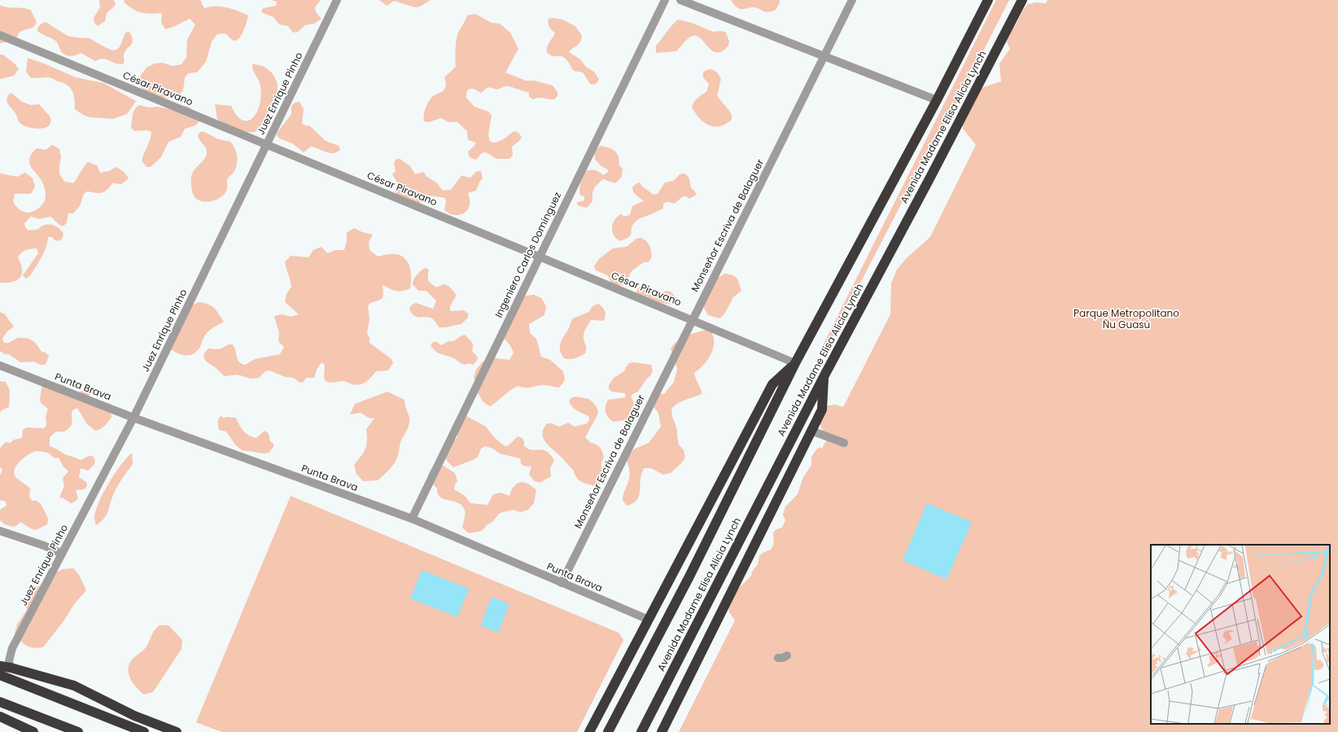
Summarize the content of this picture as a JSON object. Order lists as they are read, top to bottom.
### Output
{
  "streets": {
    "highway": ["Avenida Madame Elisa Alicia Lynch"],
    "street": [
      "César Piravano",
      "Juez Enrique Pinho",
      "Monseñor Escriva de Balaguer",
      "Ingeniero Carlos Dominguez",
      "Punta Brava"
    ]
  },
  "crossings": [
    ["César Piravano", "Juez Enrique Pinho"],
    ["César Piravano", "Avenida Madame Elisa Alicia Lynch"],
    ["César Piravano", "Monseñor Escriva de Balaguer"],
    ["César Piravano", "Ingeniero Carlos Dominguez"],
    ["Juez Enrique Pinho", "Punta Brava"],
    ["Monseñor Escriva de Balaguer", "Punta Brava"],
    ["Ingeniero Carlos Dominguez", "Punta Brava"]
  ],
  "parks": ["Parque Metropolitano Ñu Guasú"]
}
